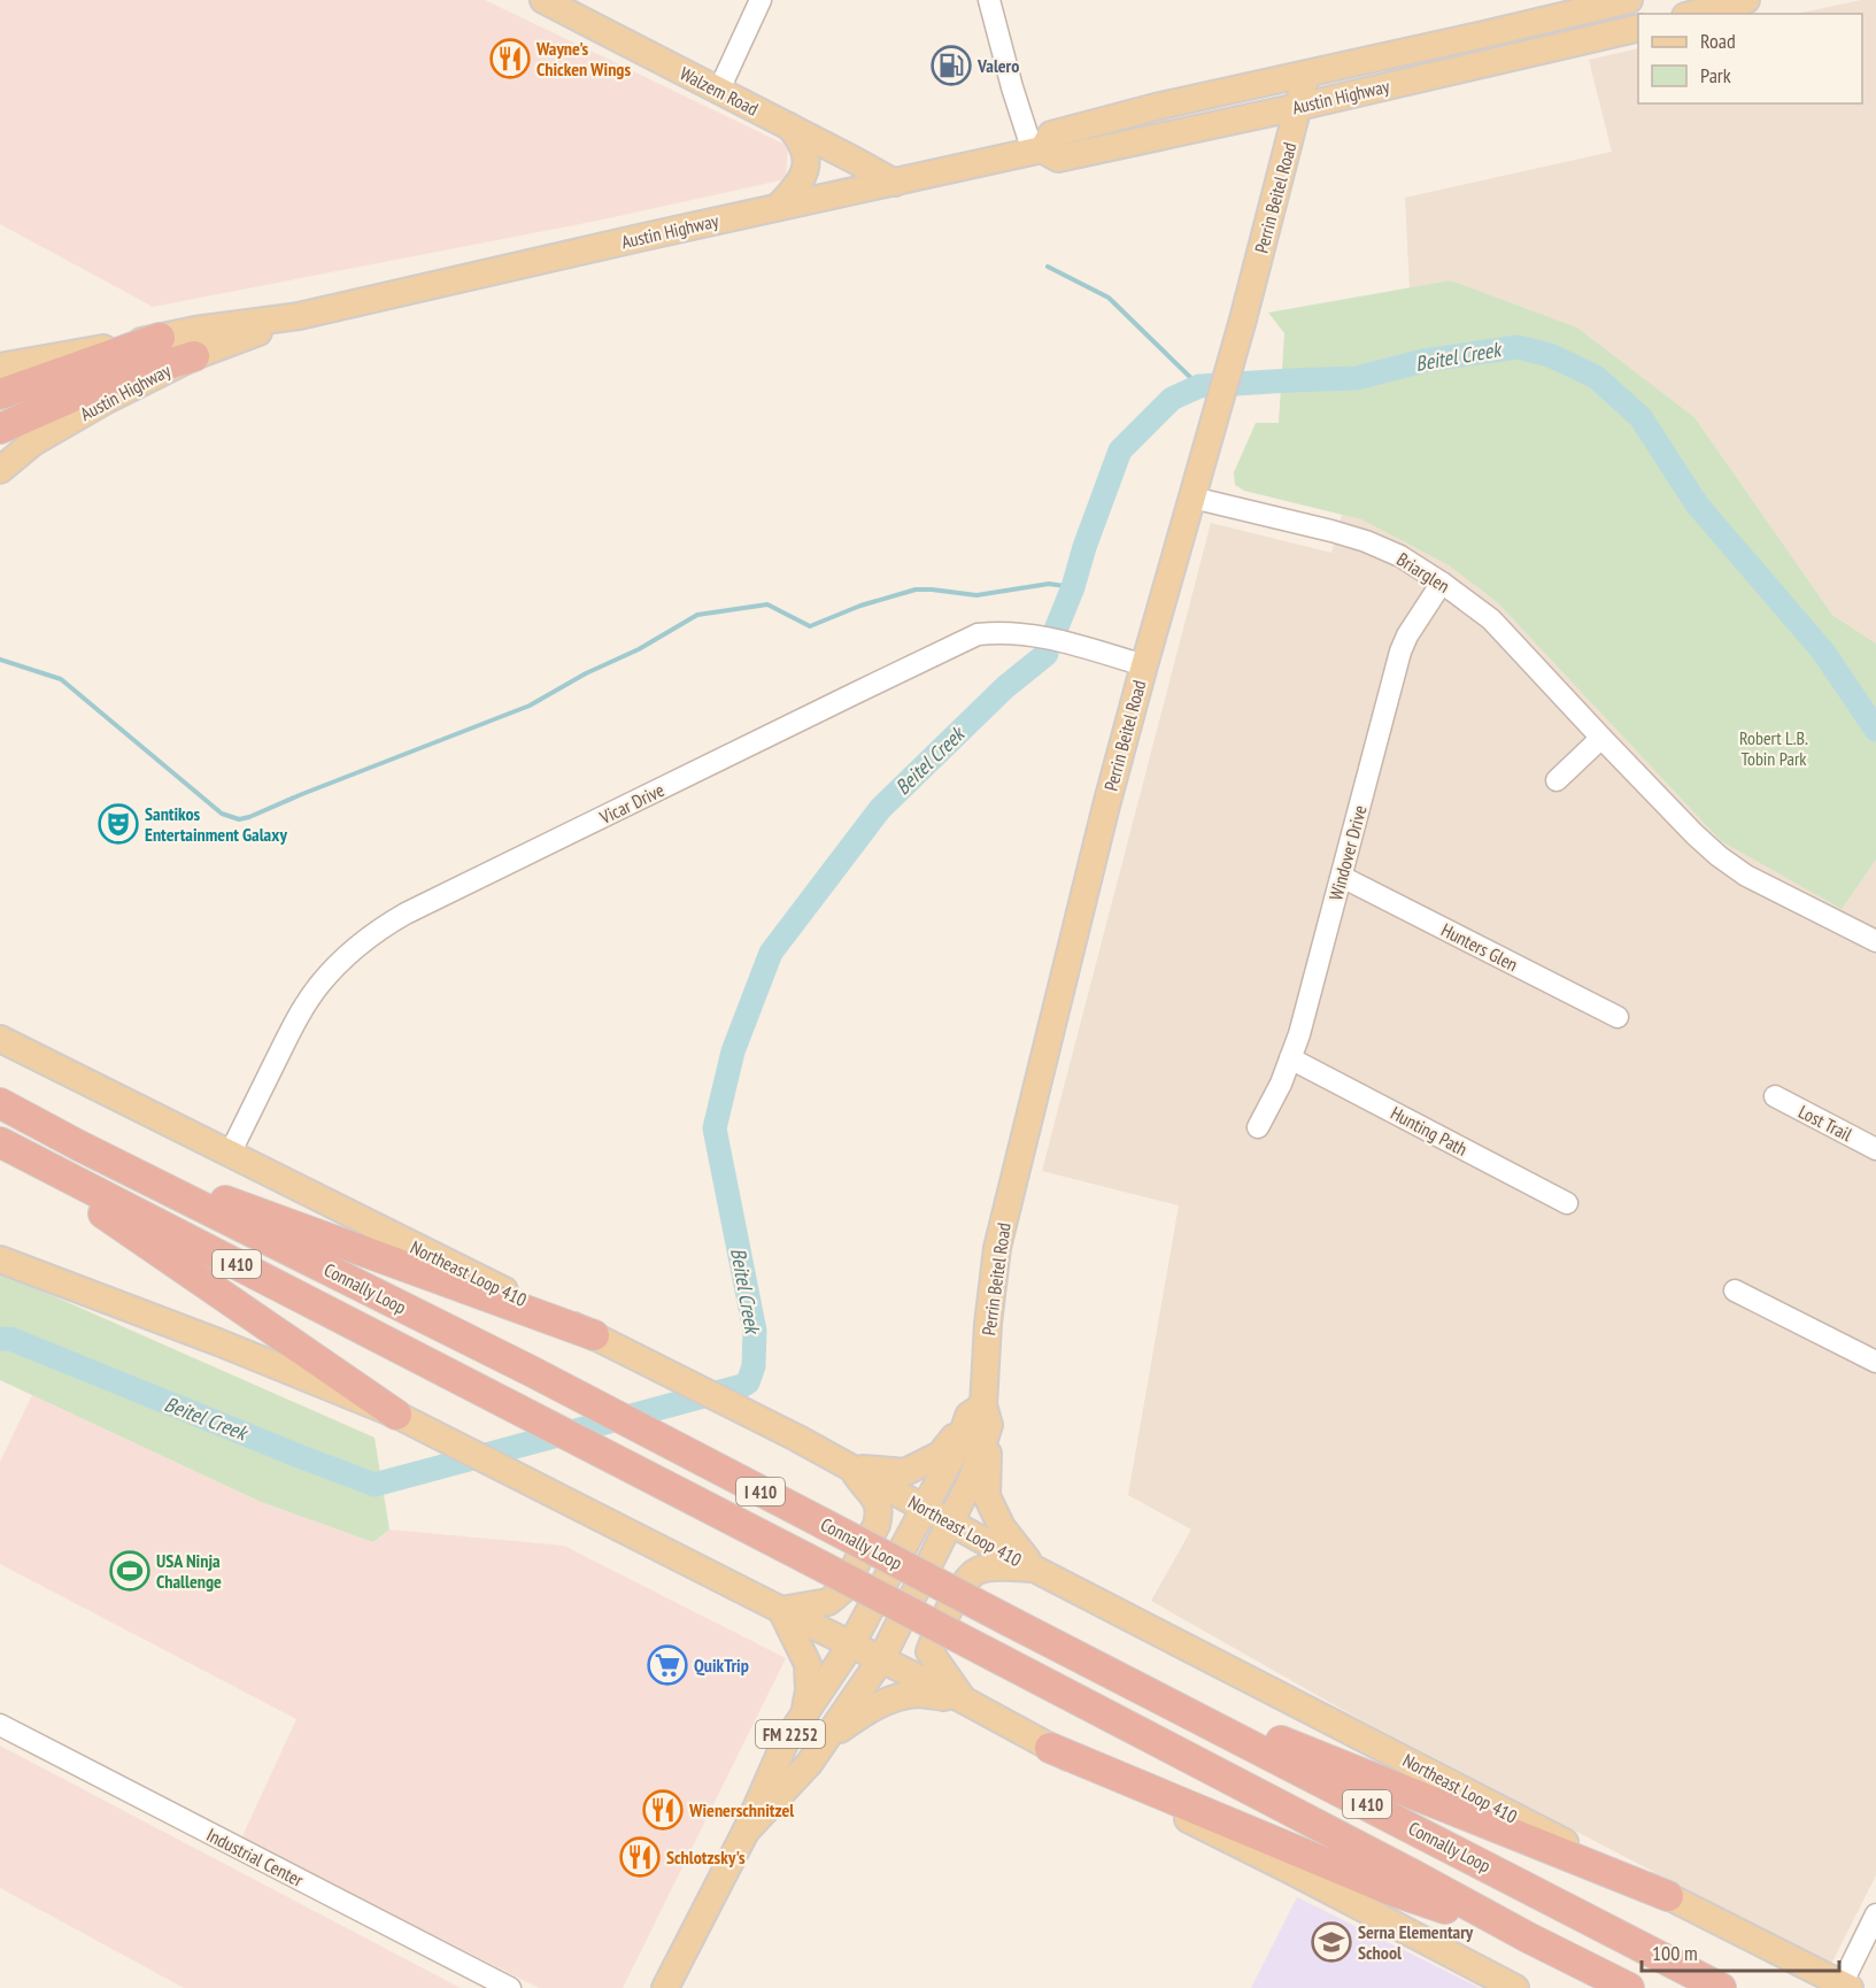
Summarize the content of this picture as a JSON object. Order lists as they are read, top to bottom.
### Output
{
  "streets": {
    "highway": ["I 410", "Connally Loop"],
    "main road": [
      "Walzem Road",
      "Austin Highway",
      "Perrin Beitel Road",
      "Northeast Loop 410",
      "FM 2252"
    ],
    "street": [
      "Briarglen",
      "Vicar Drive",
      "Windover Drive",
      "Hunters Glen",
      "Lost Trail",
      "Hunting Path",
      "Industrial Center"
    ]
  },
  "crossings": [
    ["Walzem Road", "Austin Highway"],
    ["Austin Highway", "Perrin Beitel Road"],
    ["Perrin Beitel Road", "Briarglen"],
    ["Perrin Beitel Road", "Vicar Drive"],
    ["Perrin Beitel Road", "Northeast Loop 410"],
    ["Briarglen", "Windover Drive"],
    ["Vicar Drive", "Northeast Loop 410"],
    ["Windover Drive", "Hunters Glen"],
    ["Windover Drive", "Hunting Path"]
  ],
  "water": ["Beitel Creek"],
  "parks": ["Robert L.B. Tobin Park"],
  "places": {
    "restaurant": ["Wayne's Chicken Wings", "Wienerschnitzel", "Schlotzsky's"],
    "fuel station": ["Valero"],
    "theatre": ["Santikos Entertainment Galaxy"],
    "sports": ["USA Ninja Challenge"],
    "supermarket": ["QuikTrip"],
    "school or university": ["Serna Elementary School"]
  },
  "legend": ["Road", "Park"],
  "scale_bar": "100 m"
}
